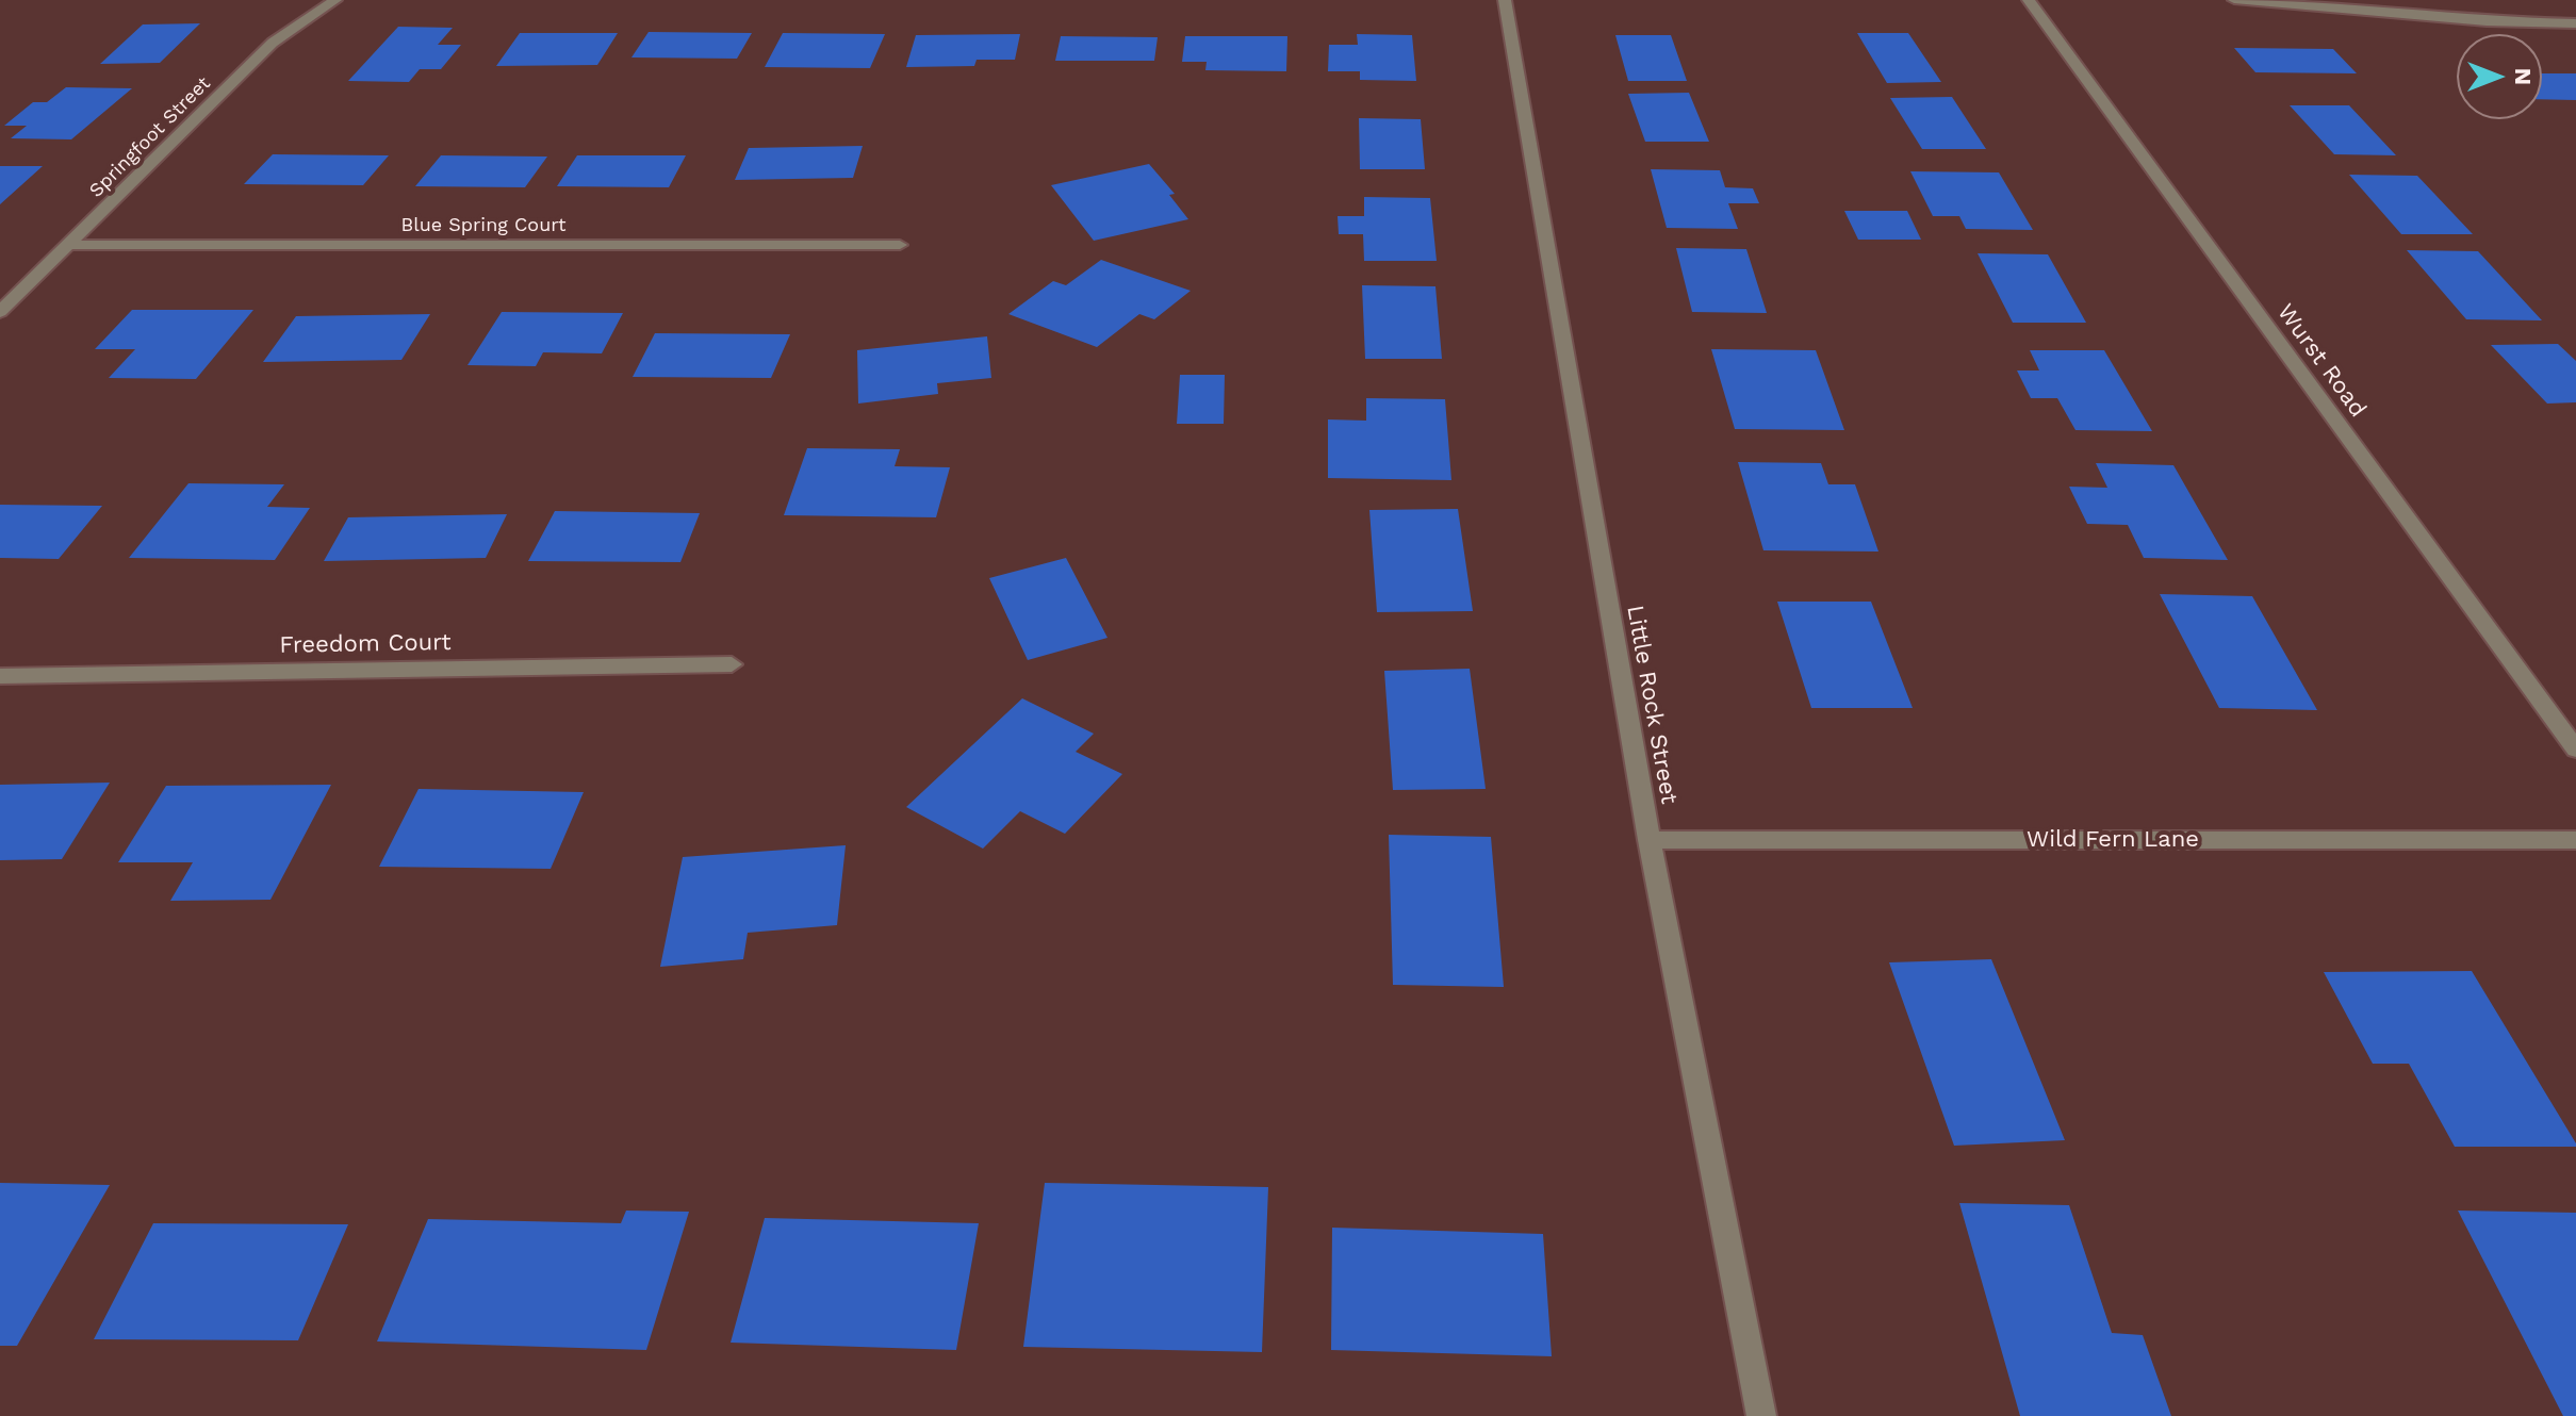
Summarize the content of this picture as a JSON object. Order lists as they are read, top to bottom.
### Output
{
  "streets": {
    "street": [
      "Springfoot Street",
      "Blue Spring Court",
      "Wurst Road",
      "Freedom Court",
      "Little Rock Street",
      "Wild Fern Lane"
    ]
  },
  "crossings": [
    ["Springfoot Street", "Blue Spring Court"],
    ["Little Rock Street", "Wild Fern Lane"]
  ],
  "north": "right"
}
